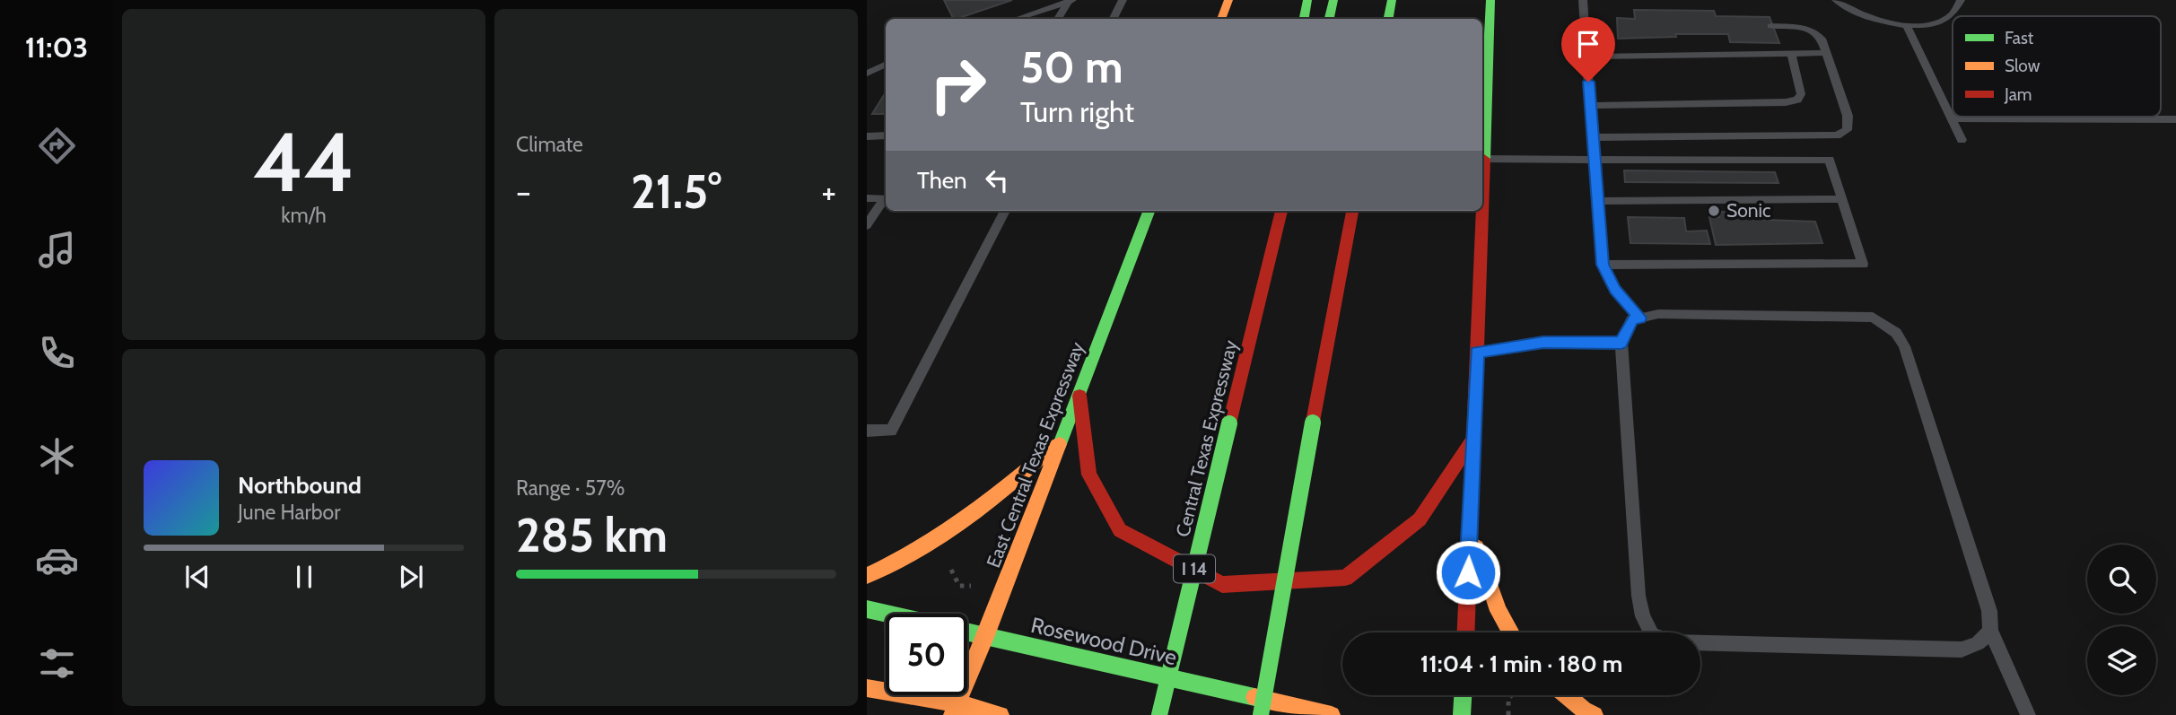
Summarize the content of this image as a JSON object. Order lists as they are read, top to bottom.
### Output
{
  "streets": {
    "main road": [
      "Central Texas Expressway",
      "East Central Texas Expressway",
      "I 14",
      "Rosewood Drive"
    ]
  },
  "crossings": [
    ["East Central Texas Expressway", "Rosewood Drive"]
  ],
  "places": ["Sonic"],
  "legend": ["Fast", "Slow", "Jam"],
  "page": {
    "tabs": "11:03",
    "tile": [
      ["44", "km/h"],
      "Climate",
      ["Range · 57%", "285 km"]
    ],
    "turn": ["50 m", "Turn right"],
    "then": "Then",
    "heat": ["−", "21.5°", "+"],
    "song": ["Northbound", "June Harbor"],
    "limit": "50",
    "trip": "11:04 · 1 min · 180 m"
  }
}
